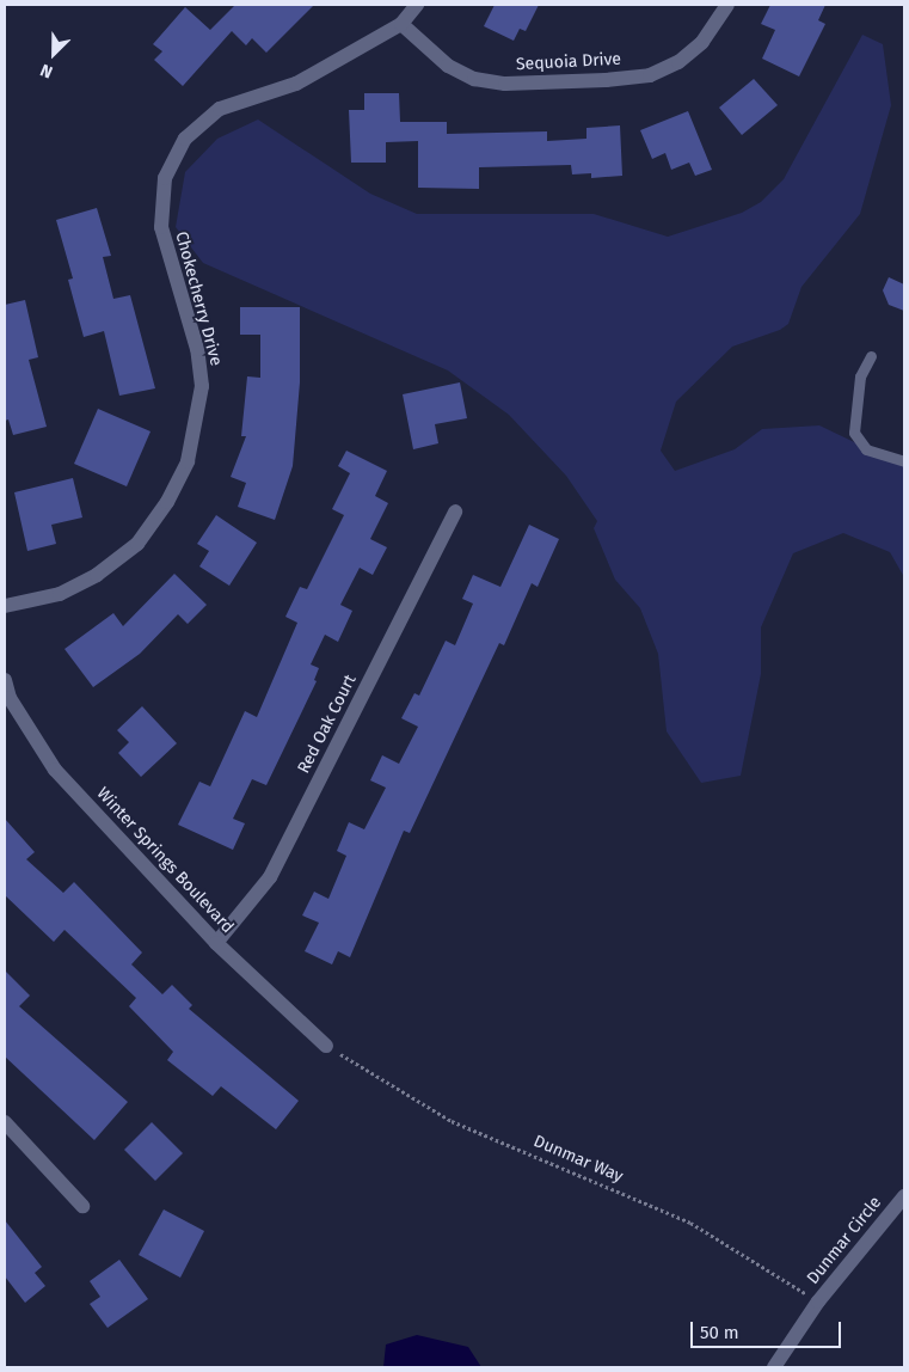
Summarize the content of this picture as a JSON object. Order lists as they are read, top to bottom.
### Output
{
  "streets": {
    "street": [
      "Sequoia Drive",
      "Chokecherry Drive",
      "Red Oak Court",
      "Winter Springs Boulevard",
      "Dunmar Circle"
    ],
    "path": ["Dunmar Way"]
  },
  "crossings": [
    ["Sequoia Drive", "Chokecherry Drive"],
    ["Red Oak Court", "Winter Springs Boulevard"],
    ["Winter Springs Boulevard", "Dunmar Way"],
    ["Dunmar Way", "Dunmar Circle"]
  ],
  "scale_bar": "50 m",
  "north": "bottom left"
}
